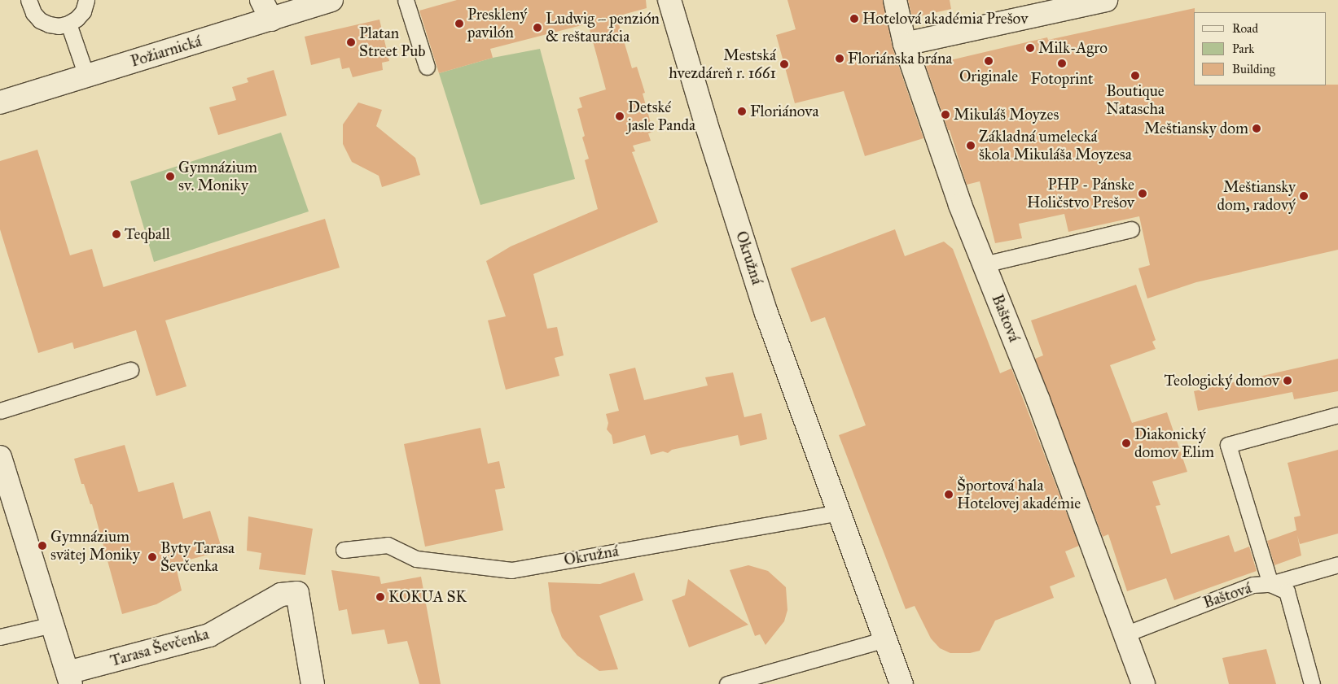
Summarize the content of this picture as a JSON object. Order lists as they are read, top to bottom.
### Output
{
  "streets": {
    "street": [
      "Požiarnická",
      "Okružná",
      "Baštová",
      "Tarasa Ševčenka"
    ]
  },
  "places": [
    "Hotelová akadémia Prešov",
    "Presklený pavilón",
    "Ludwig – penzión & reštaurácia",
    "Platan Street Pub",
    "Milk-Agro",
    "Floriánska brána",
    "Originale",
    "Fotoprint",
    "Mestská hvezdáreň r. 1661",
    "Boutique Natascha",
    "Floriánova",
    "Mikuláš Moyzes",
    "Detské jasle Panda",
    "Meštiansky dom",
    "Základná umelecká škola Mikuláša Moyzesa",
    "Gymnázium sv. Moniky",
    "PHP - Pánske Holičstvo Prešov",
    "Meštiansky dom, radový",
    "Teqball",
    "Teologický domov",
    "Diakonický domov Elim",
    "Športová hala Hotelovej akadémie",
    "Gymnázium svätej Moniky",
    "Byty Tarasa Ševčenka",
    "KOKUA SK"
  ],
  "legend": ["Road", "Park", "Building"]
}
